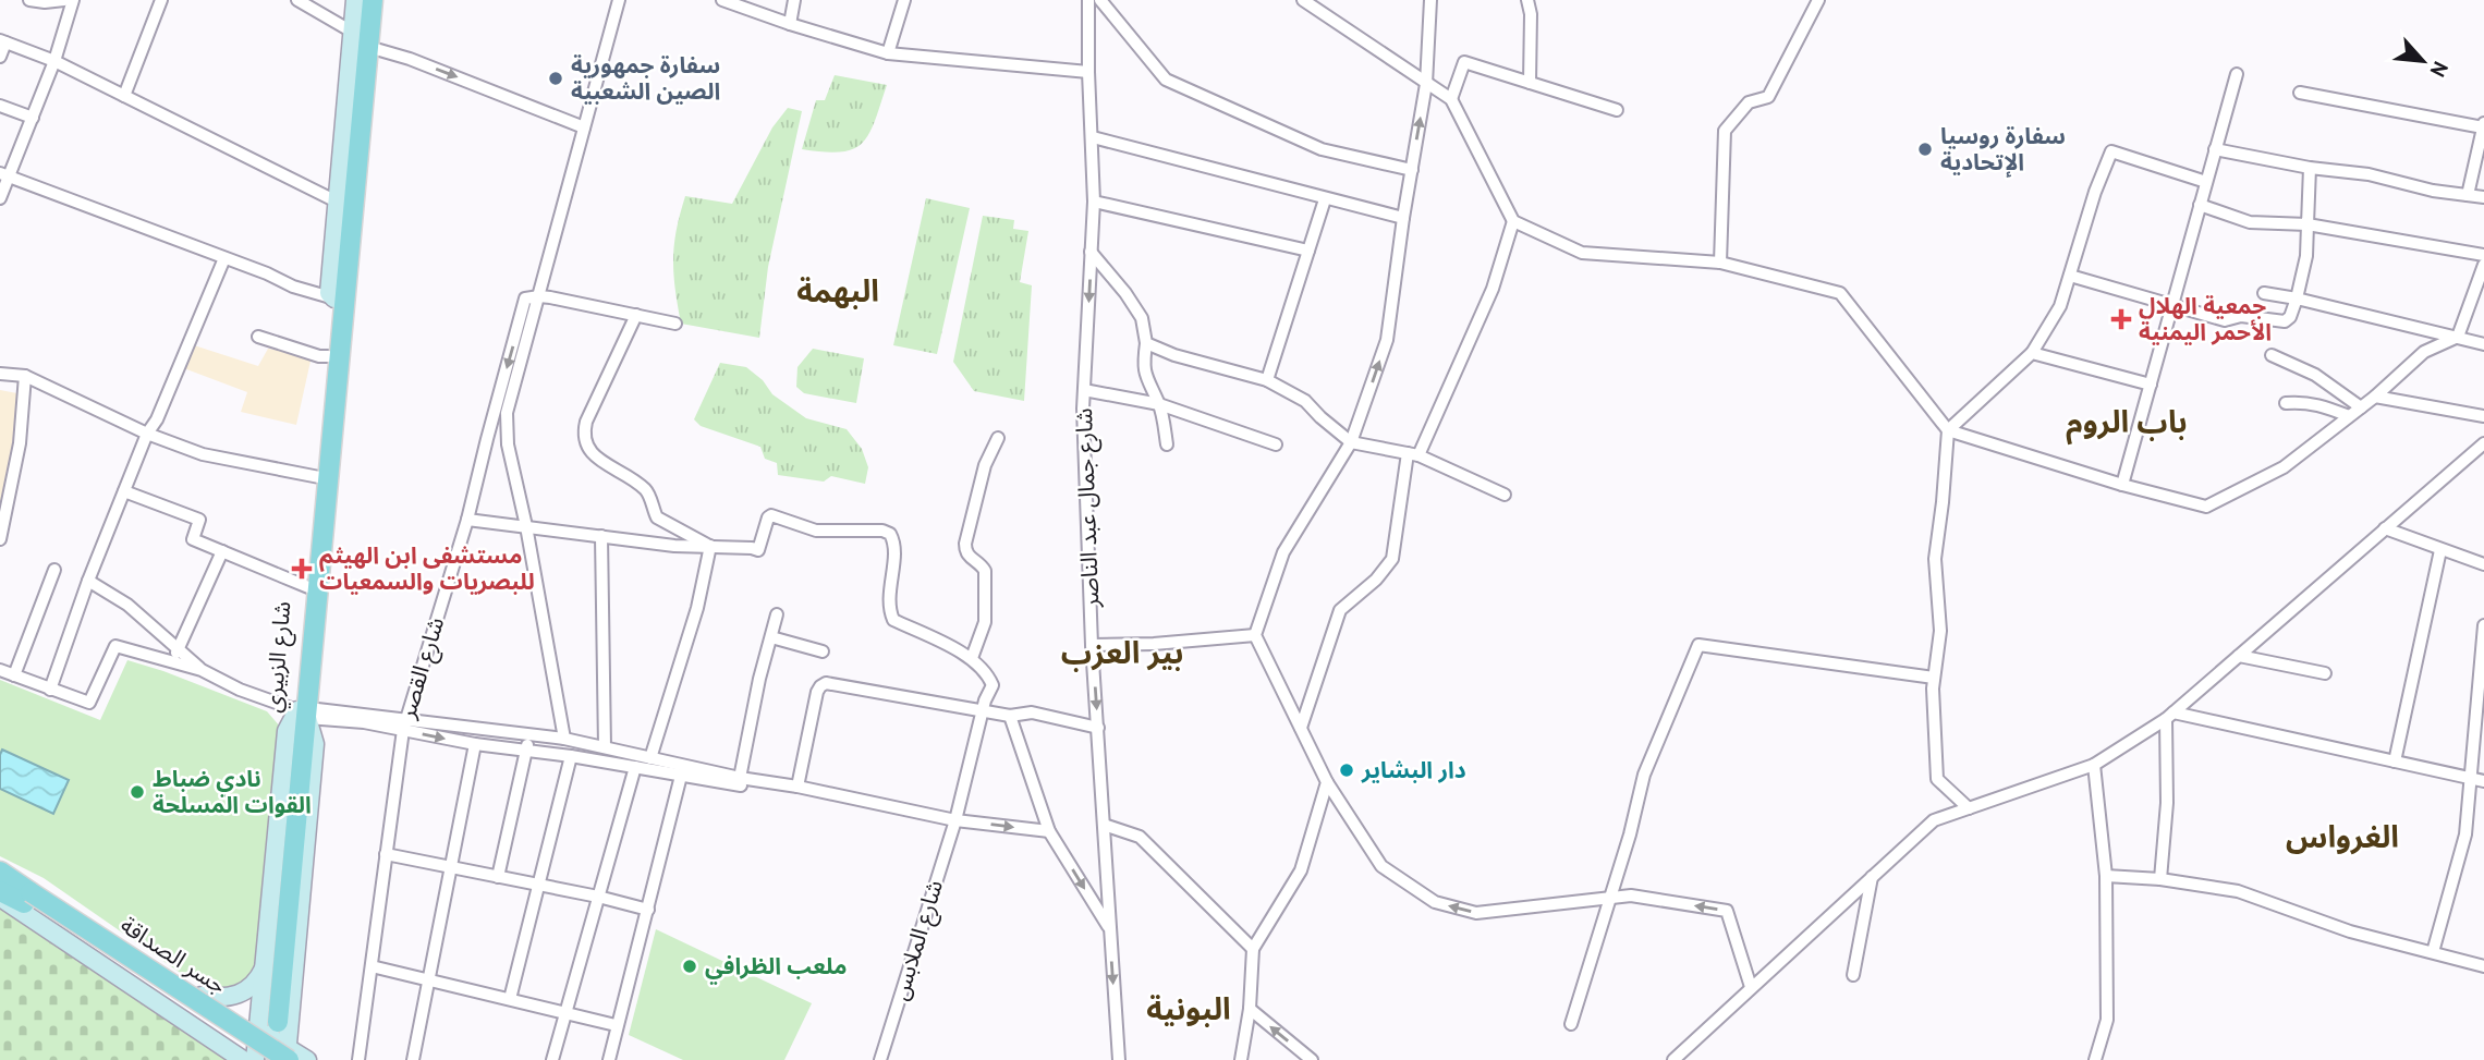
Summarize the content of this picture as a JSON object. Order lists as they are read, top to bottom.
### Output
{
  "streets": {
    "main road": ["شارع الزبيري", "جسر الصداقة"],
    "street": ["شارع جمال عبد الناصر", "شارع القصر", "شارع الملابس"]
  },
  "districts": [
    "البهمة",
    "باب الروم",
    "بير العزب",
    "الغرواس",
    "البونية"
  ],
  "places": {
    "other": [
      "سفارة جمهورية الصين الشعبية",
      "سفارة روسيا الإتحادية",
      "دار البشاير",
      "نادي ضباط القوات المسلحة",
      "ملعب الظرافي"
    ],
    "health": ["جمعية الهلال الأحمر اليمنية", "مستشفى ابن الهيثم للبصريات والسمعيات"]
  },
  "north": "bottom right"
}
